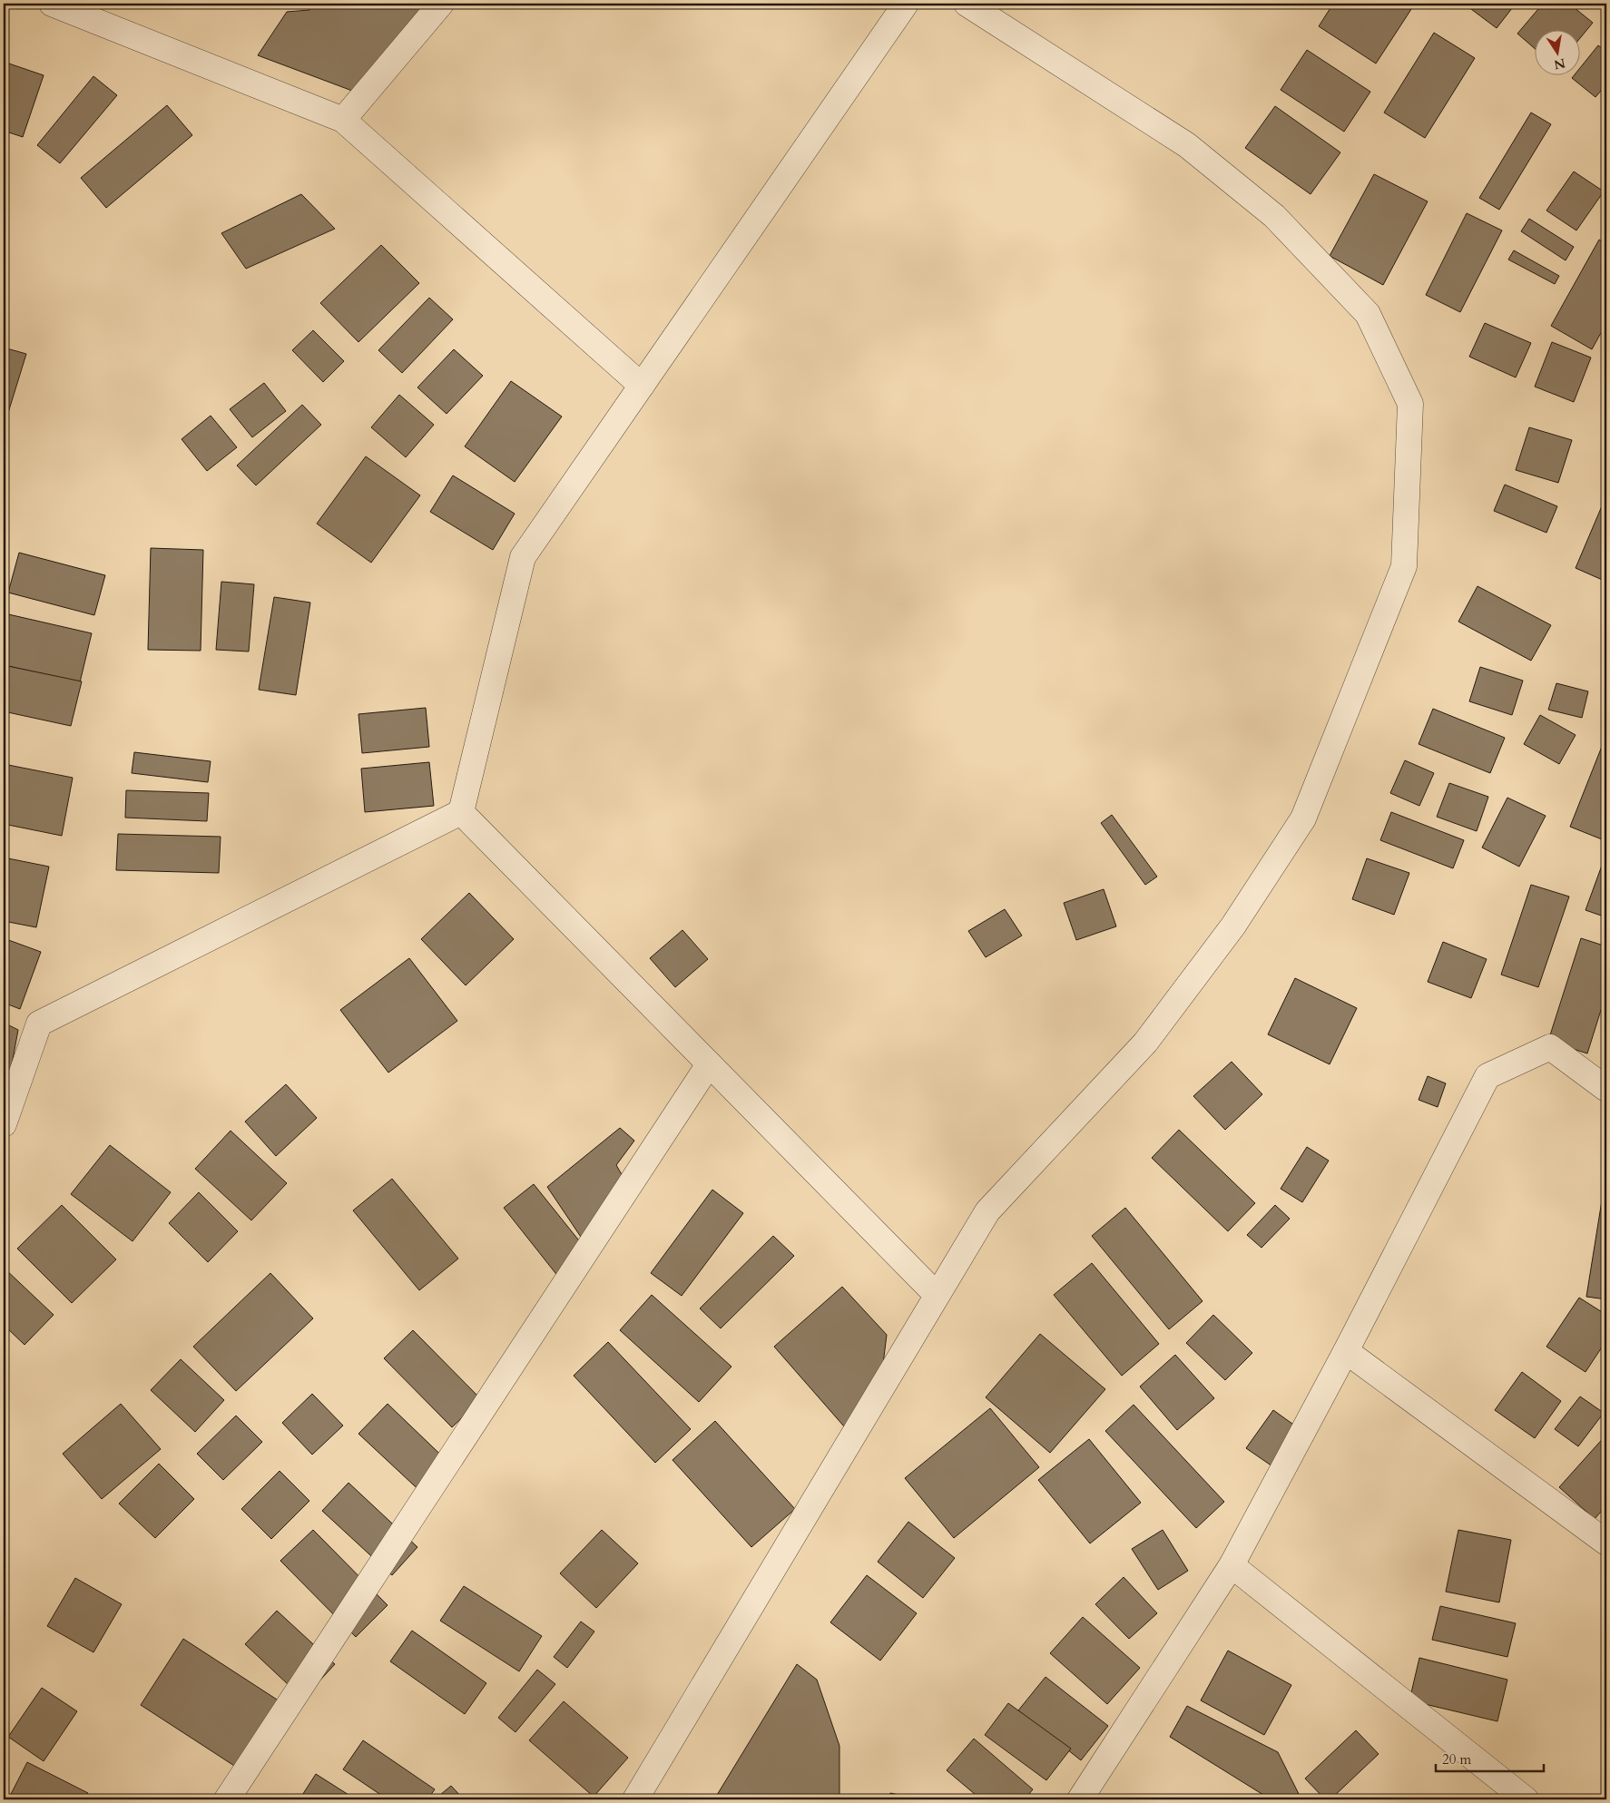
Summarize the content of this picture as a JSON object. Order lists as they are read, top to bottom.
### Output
{
  "scale_bar": "20 m",
  "north": "bottom"
}
